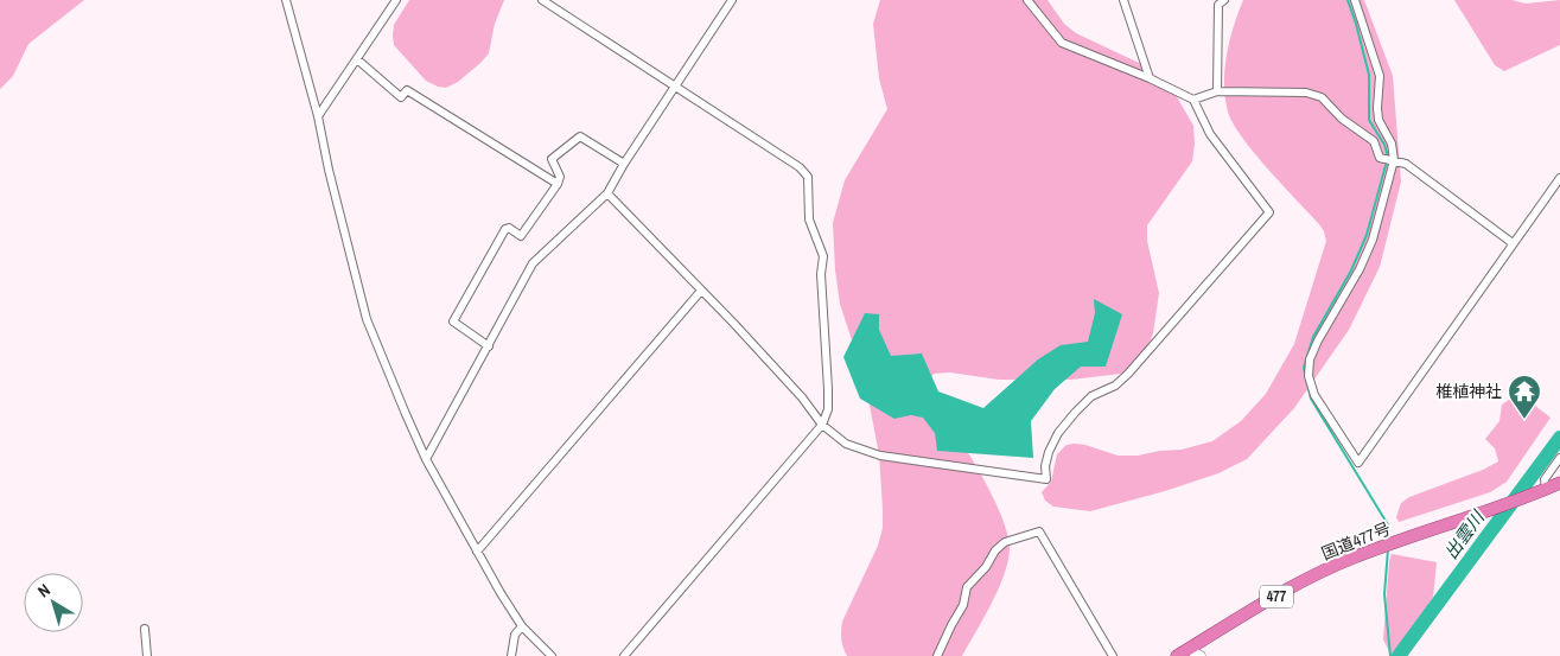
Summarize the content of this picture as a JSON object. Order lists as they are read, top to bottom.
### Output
{
  "streets": {
    "highway": ["国道477号", "477"]
  },
  "water": ["出雲川"],
  "places": {
    "temple": ["椎植神社"]
  },
  "north": "top left"
}
